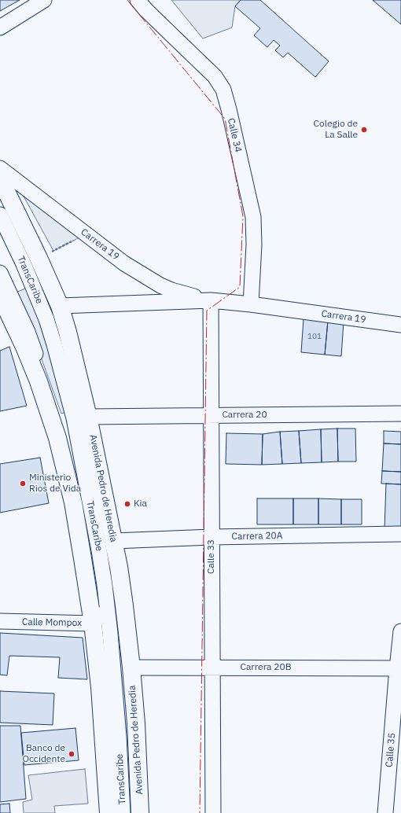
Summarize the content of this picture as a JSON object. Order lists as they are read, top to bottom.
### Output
{
  "streets": {
    "highway": ["Avenida Pedro de Heredia"],
    "street": [
      "Calle 34",
      "Carrera 19",
      "TransCaribe",
      "Carrera 20",
      "Carrera 20A",
      "Calle 33",
      "Calle Mompox",
      "Carrera 20B",
      "Calle 35"
    ]
  },
  "crossings": [
    ["Calle 34", "Carrera 19"],
    ["Carrera 19", "Avenida Pedro de Heredia"],
    ["Carrera 19", "Calle 33"],
    ["TransCaribe", "Calle Mompox"],
    ["Carrera 20", "Avenida Pedro de Heredia"],
    ["Carrera 20", "Calle 33"],
    ["Avenida Pedro de Heredia", "Carrera 20A"],
    ["Avenida Pedro de Heredia", "Carrera 20B"],
    ["Carrera 20A", "Calle 33"],
    ["Calle 33", "Carrera 20B"],
    ["Carrera 20B", "Calle 35"]
  ],
  "places": [
    "Colegio de La Salle",
    "Ministerio Rios de Vida",
    "Kia",
    "Banco de Occidente"
  ],
  "house_numbers": ["101"]
}
